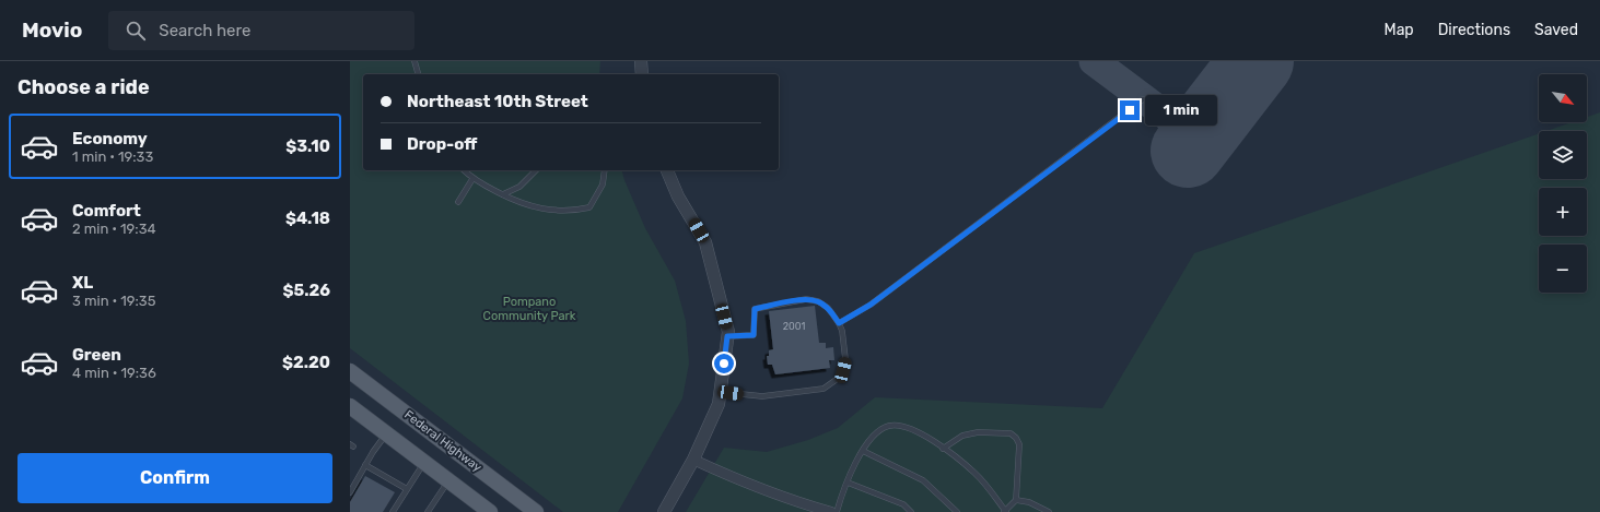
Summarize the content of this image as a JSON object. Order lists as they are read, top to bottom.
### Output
{
  "streets": {
    "main road": ["Federal Highway"]
  },
  "parks": ["Pompano Community Park"],
  "house_numbers": ["2001"],
  "north": "bottom right",
  "page": {
    "header": "Movio",
    "search": "Search here",
    "nav": ["Map", "Directions", "Saved"],
    "heading": "Choose a ride",
    "map_buttons": ["+", "−"],
    "banner": ["Northeast 10th Street", "Drop-off"],
    "bubble": "1 min",
    "list": [
      {
        "name": "Economy",
        "note": "1 min · 19:33",
        "value": "$3.10"
      },
      {
        "name": "Comfort",
        "note": "2 min · 19:34",
        "value": "$4.18"
      },
      {
        "name": "XL",
        "note": "3 min · 19:35",
        "value": "$5.26"
      },
      {
        "name": "Green",
        "note": "4 min · 19:36",
        "value": "$2.20"
      }
    ],
    "buttons": "Confirm"
  }
}
